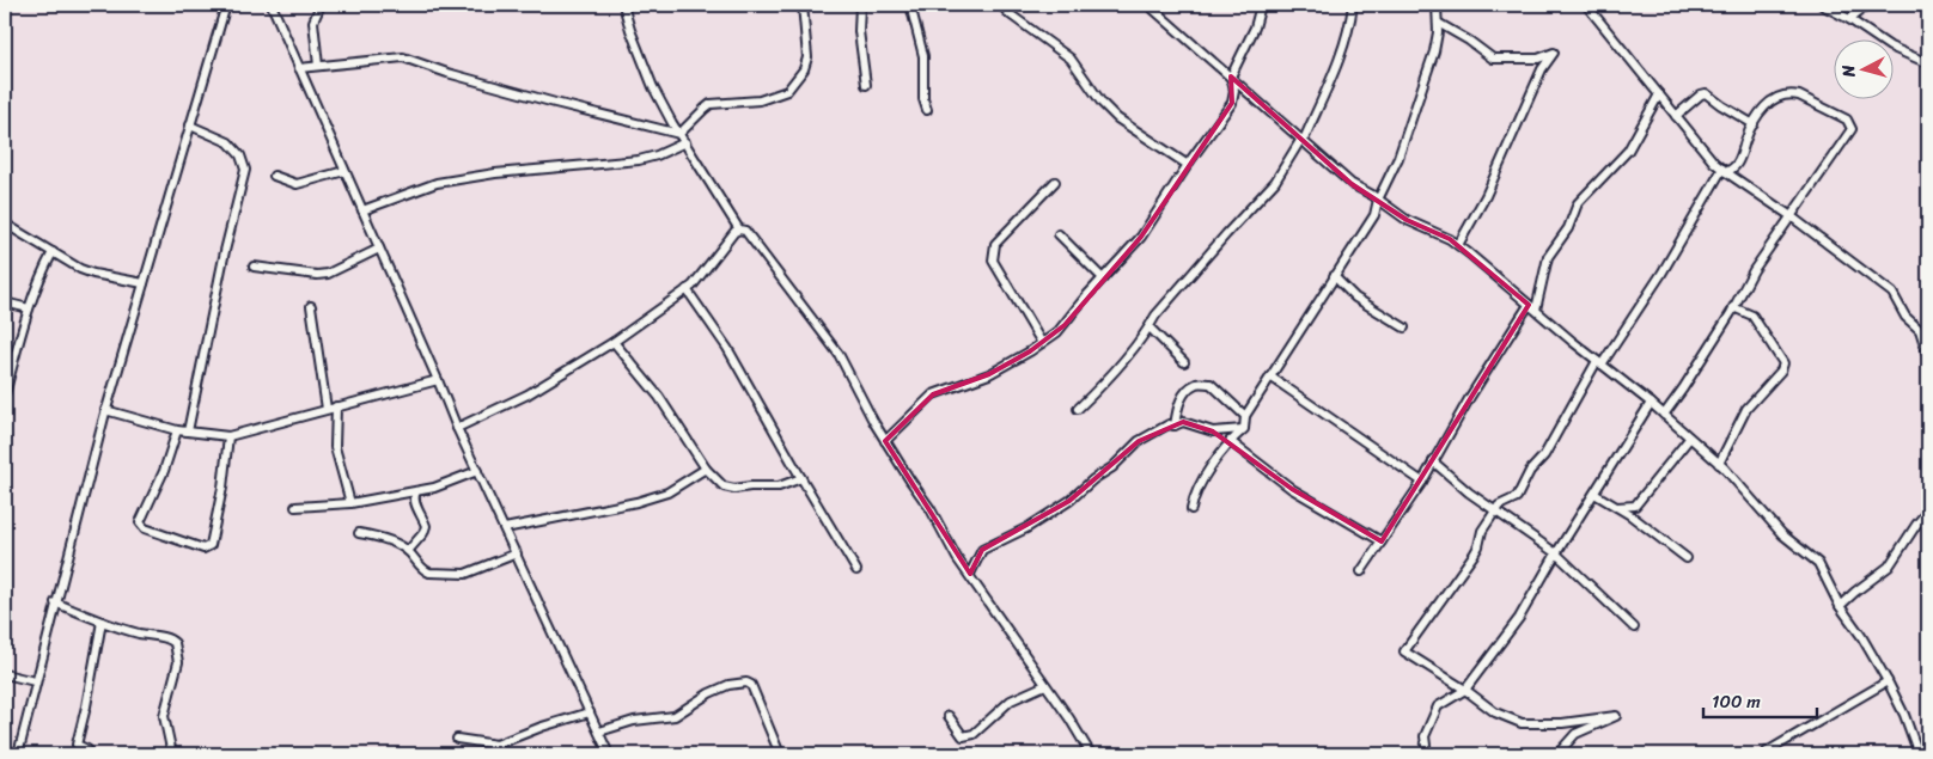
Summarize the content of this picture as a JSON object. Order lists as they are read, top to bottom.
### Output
{
  "scale_bar": "100 m",
  "north": "left"
}
